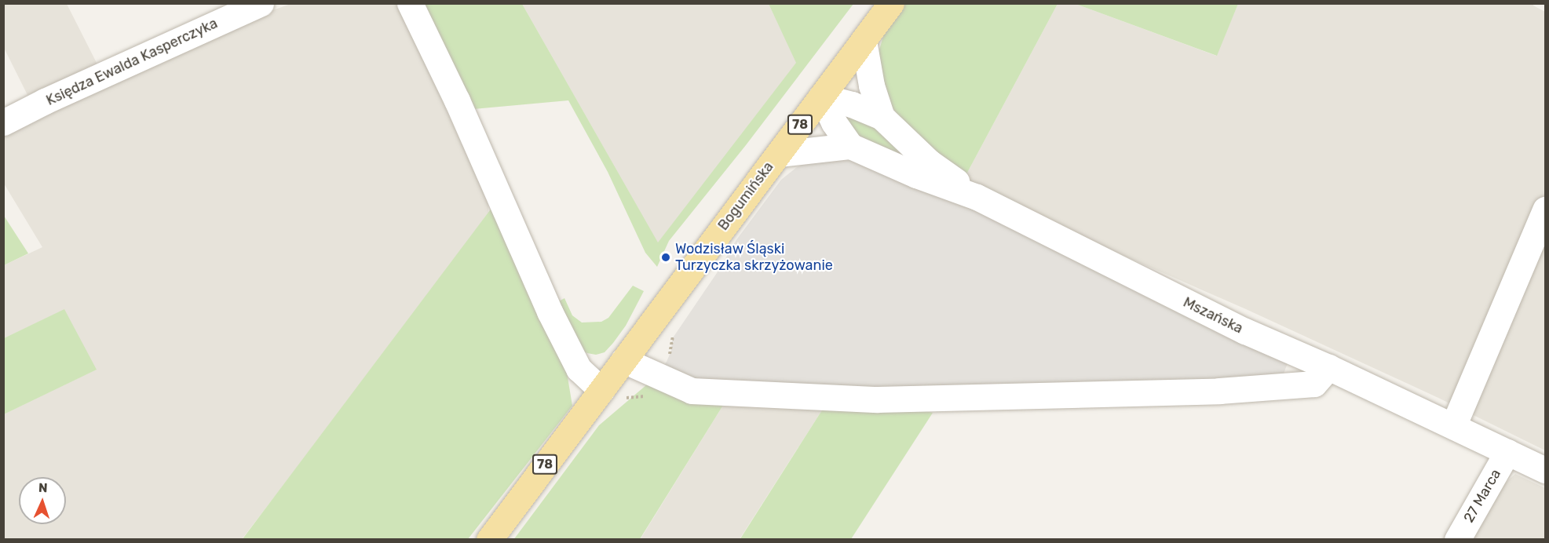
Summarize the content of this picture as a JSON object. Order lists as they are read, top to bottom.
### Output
{
  "streets": {
    "main road": ["78", "Bogumińska"],
    "street": ["Księdza Ewalda Kasperczyka", "Mszańska", "27 Marca"]
  },
  "crossings": [
    ["Mszańska", "27 Marca"]
  ],
  "places": ["Wodzisław Śląski Turzyczka skrzyżowanie"],
  "north": "top"
}
